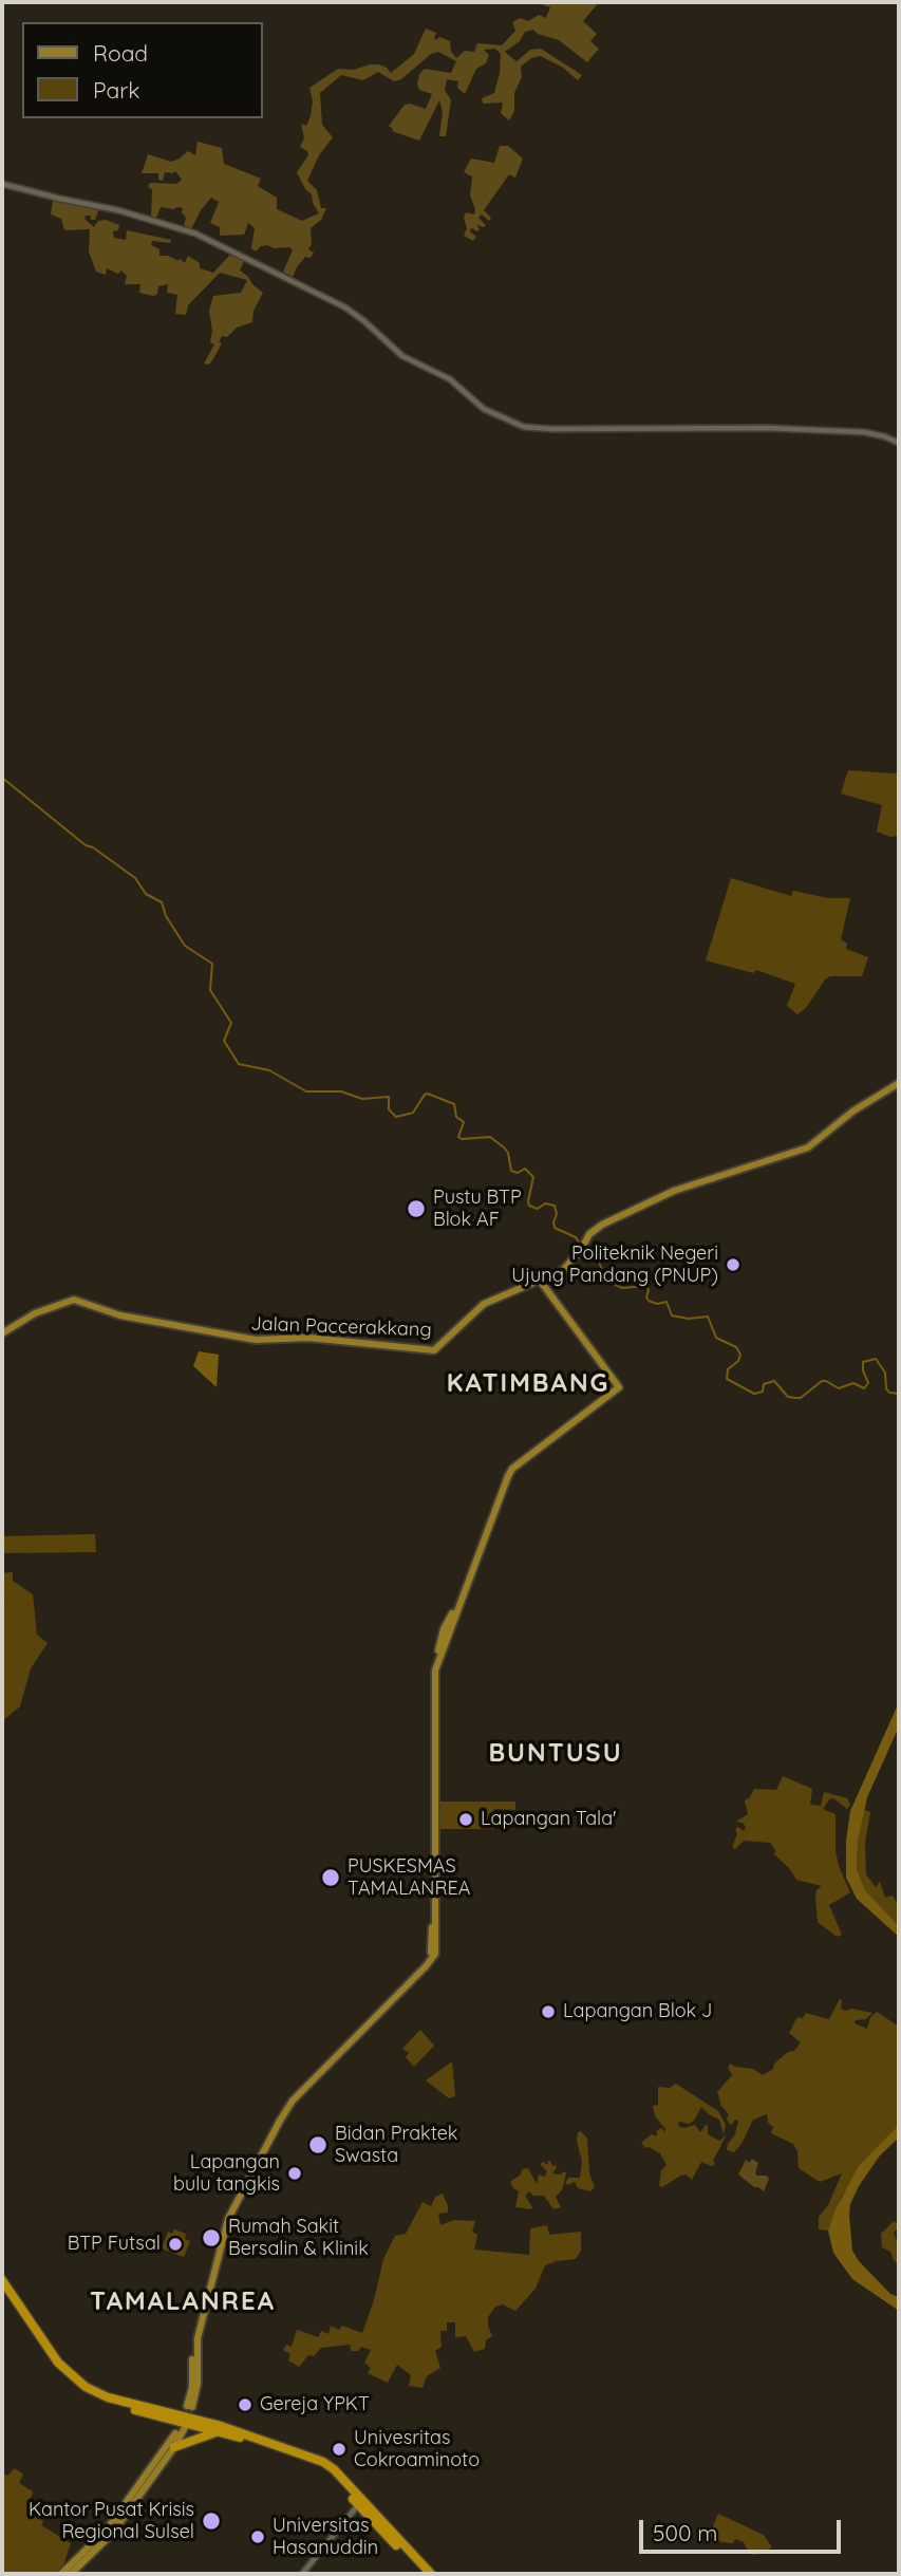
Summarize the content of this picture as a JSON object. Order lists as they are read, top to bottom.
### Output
{
  "streets": {
    "main road": ["Jalan Paccerakkang"]
  },
  "districts": ["KATIMBANG", "BUNTUSU", "TAMALANREA"],
  "places": [
    "Pustu BTP Blok AF",
    "Politeknik Negeri Ujung Pandang (PNUP)",
    "Lapangan Tala'",
    "PUSKESMAS TAMALANREA",
    "Lapangan Blok J",
    "Bidan Praktek Swasta",
    "Lapangan bulu tangkis",
    "Rumah Sakit Bersalin & Klinik",
    "BTP Futsal",
    "Gereja YPKT",
    "Univesritas Cokroaminoto",
    "Kantor Pusat Krisis Regional Sulsel",
    "Universitas Hasanuddin"
  ],
  "legend": ["Road", "Park"],
  "scale_bar": "500 m"
}
